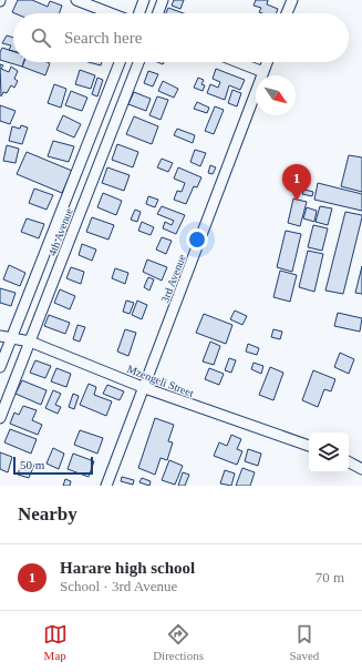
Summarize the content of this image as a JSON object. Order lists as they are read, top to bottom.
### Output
{
  "streets": {
    "street": ["4th Avenue", "3rd Avenue", "Mzengeli Street"]
  },
  "crossings": [
    ["4th Avenue", "Mzengeli Street"],
    ["3rd Avenue", "Mzengeli Street"]
  ],
  "scale_bar": "50 m",
  "north": "bottom right",
  "page": {
    "search": "Search here",
    "pins": "1",
    "scale": "50 m",
    "heading": "Nearby",
    "list": [
      {
        "mark": "1",
        "name": "Harare high school",
        "note": "School · 3rd Avenue",
        "value": "70 m"
      }
    ],
    "nav": ["Map", "Directions", "Saved"]
  }
}
